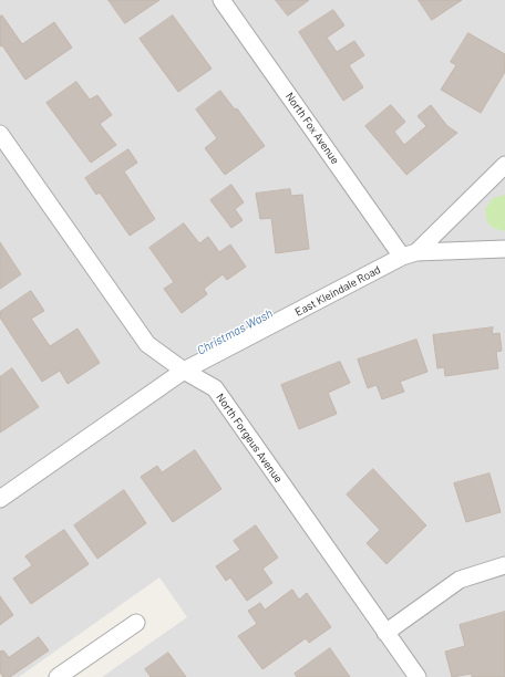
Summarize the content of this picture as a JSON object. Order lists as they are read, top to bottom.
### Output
{
  "streets": {
    "street": ["North Fox Avenue", "East Kleindale Road", "North Forgeus Avenue"]
  },
  "crossings": [
    ["North Fox Avenue", "East Kleindale Road"],
    ["East Kleindale Road", "North Forgeus Avenue"]
  ],
  "water": ["Christmas Wash"]
}
